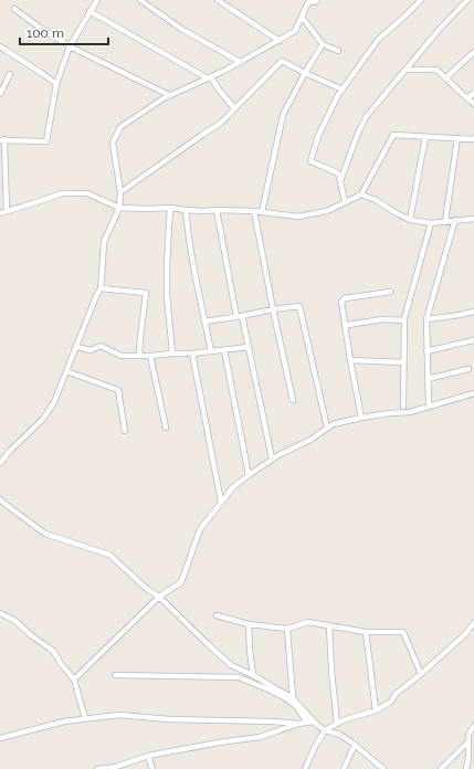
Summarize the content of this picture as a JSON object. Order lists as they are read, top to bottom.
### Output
{
  "scale_bar": "100 m"
}
